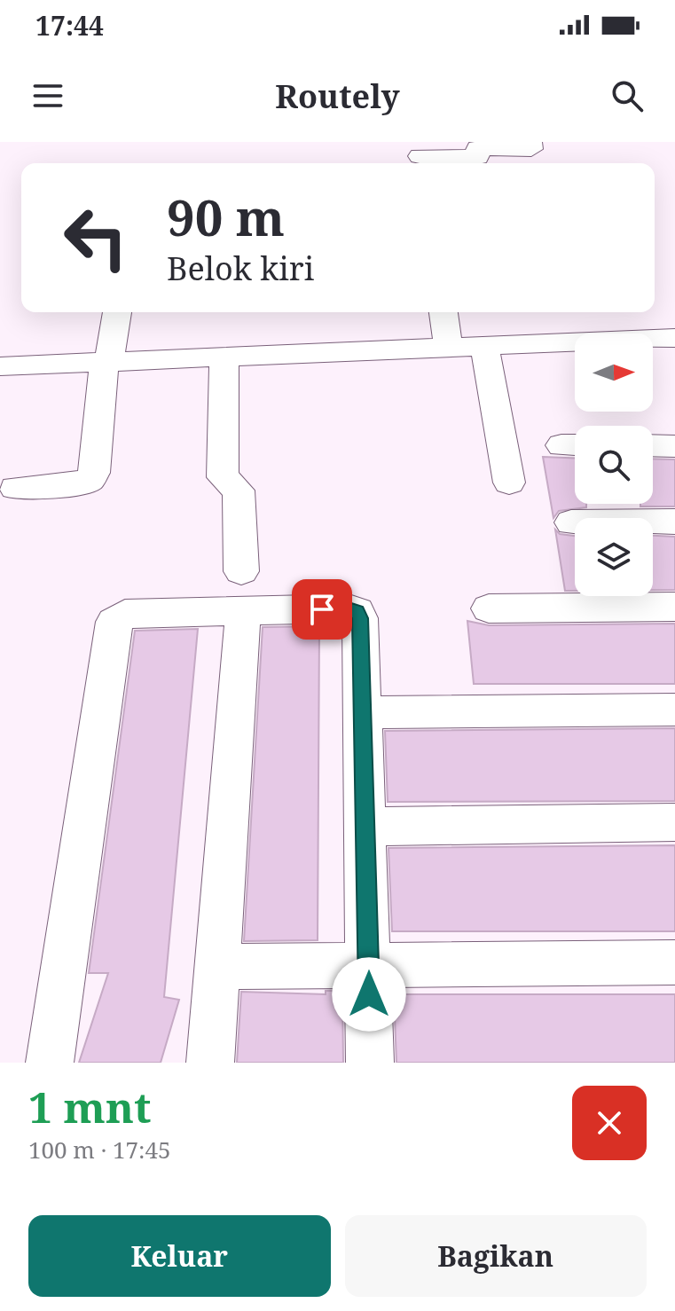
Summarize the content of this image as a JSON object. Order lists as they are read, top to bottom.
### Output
{
  "north": "right",
  "page": {
    "status": "17:44",
    "header": "Routely",
    "turn": ["90 m", "Belok kiri"],
    "heading": ["1 mnt", "100 m · 17:45"],
    "buttons": ["Keluar", "Bagikan"]
  }
}
